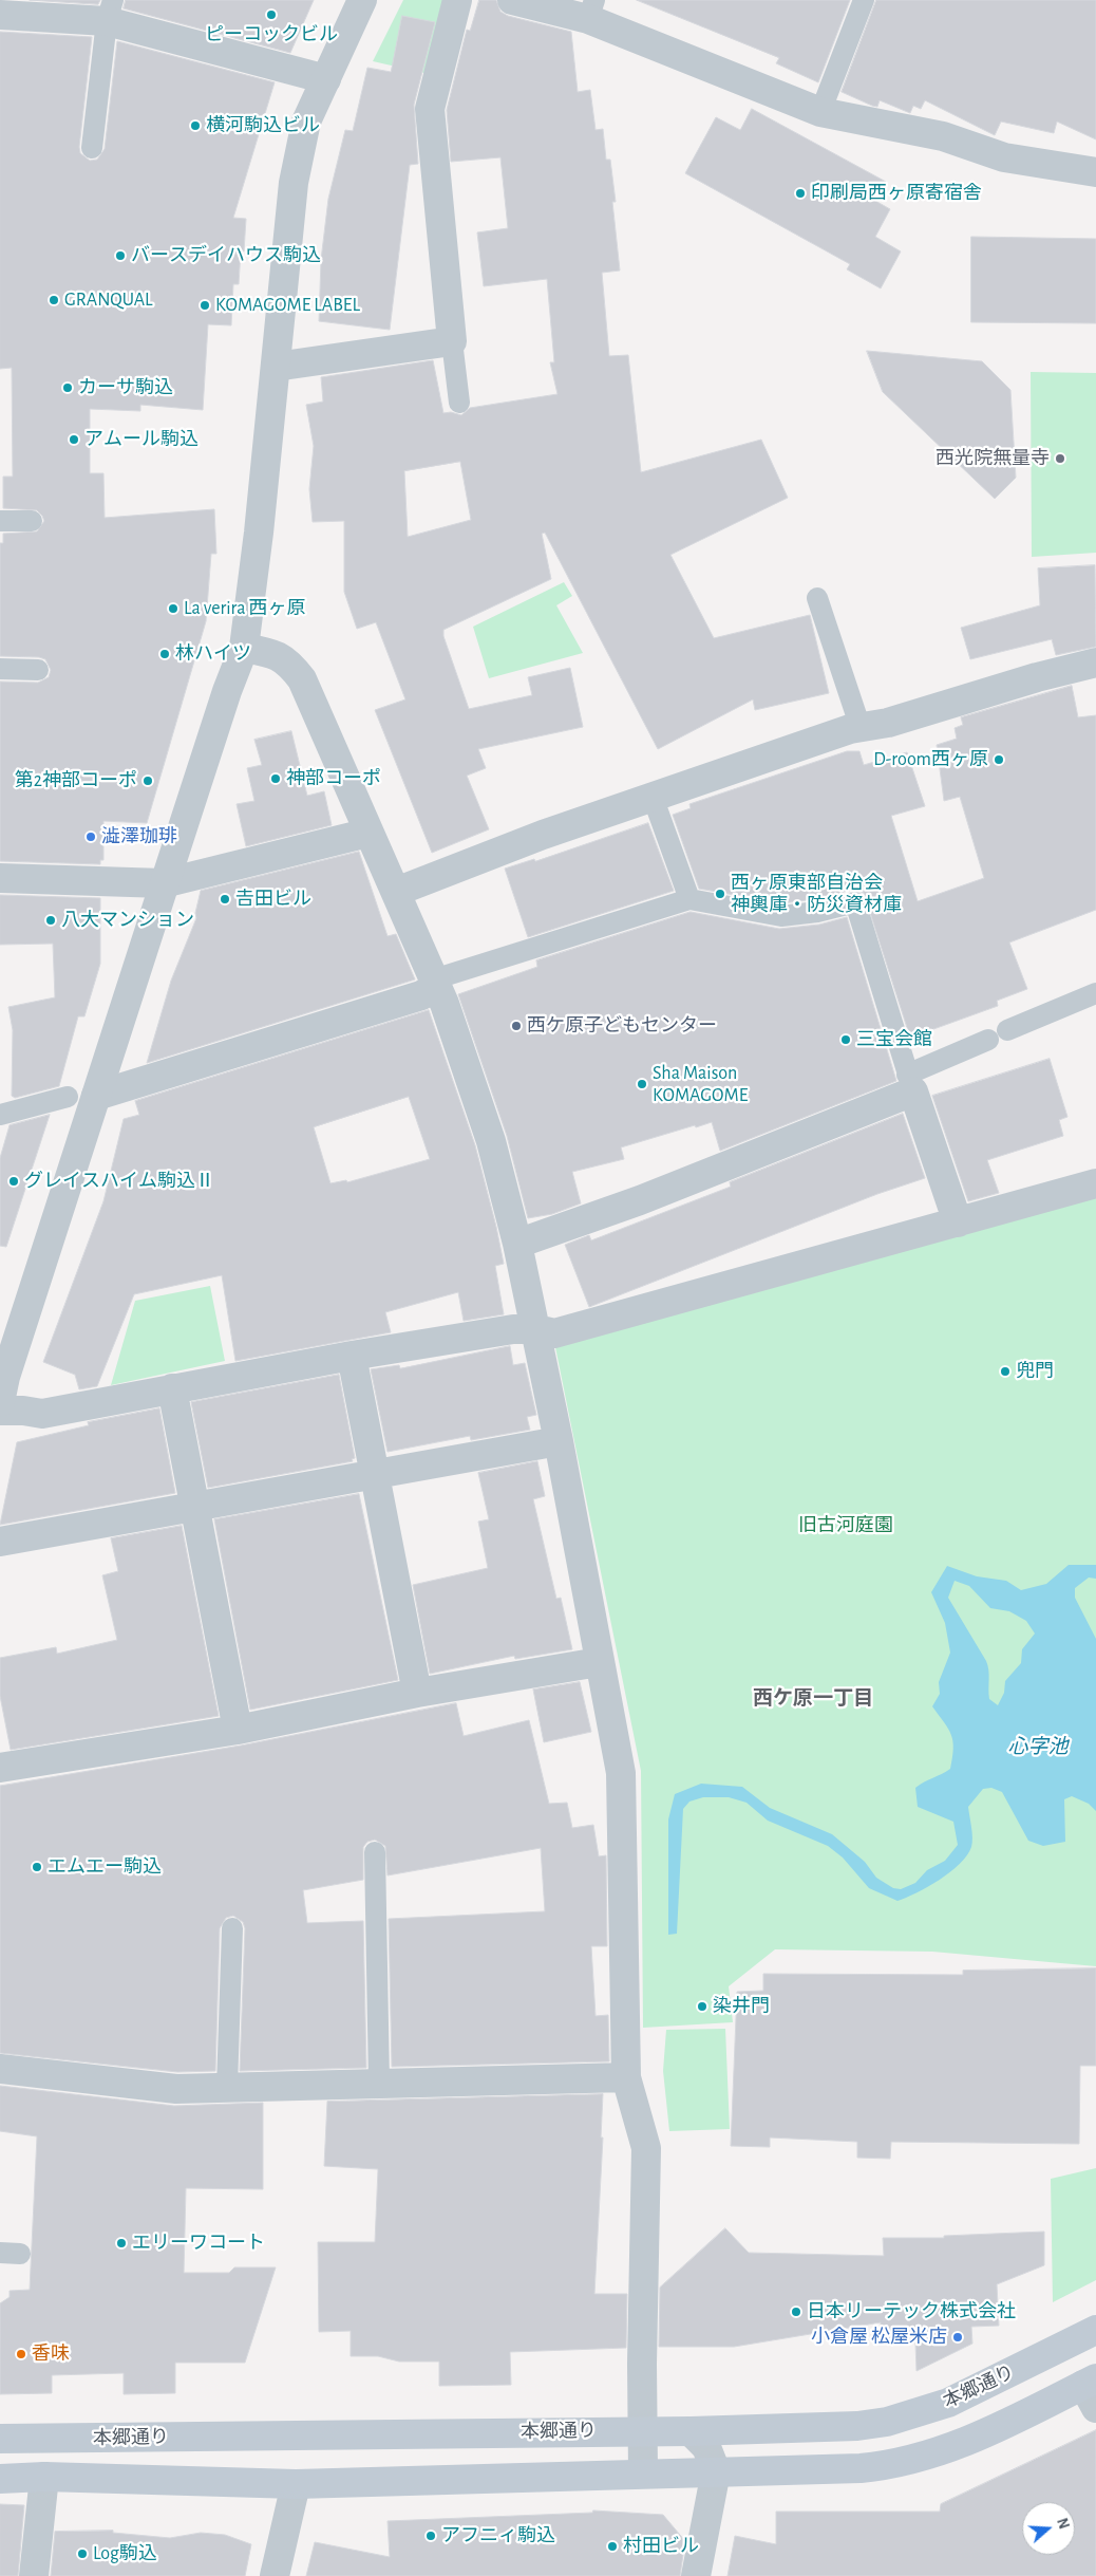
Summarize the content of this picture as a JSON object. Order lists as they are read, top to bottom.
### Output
{
  "streets": {
    "main road": ["本郷通り"]
  },
  "districts": ["西ケ原一丁目"],
  "water": ["心字池"],
  "parks": ["旧古河庭園"],
  "places": [
    "ピーコックビル",
    "横河駒込ビル",
    "印刷局西ヶ原寄宿舎",
    "バースデイハウス駒込",
    "GRANQUAL",
    "KOMAGOME LABEL",
    "カーサ駒込",
    "アムール駒込",
    "西光院無量寺",
    "La verira 西ヶ原",
    "林ハイツ",
    "D-room西ヶ原",
    "神部コーポ",
    "第2神部コーポ",
    "澁澤珈琲",
    "西ヶ原東部自治会 神輿庫・防災資材庫",
    "𠮷田ビル",
    "八大マンション",
    "西ケ原子どもセンター",
    "三宝会館",
    "Sha Maison KOMAGOME",
    "グレイスハイム駒込Ⅱ",
    "兜門",
    "エムエー駒込",
    "染井門",
    "エリーワコート",
    "日本リーテック株式会社",
    "小倉屋 松屋米店",
    "香味",
    "アフニィ駒込",
    "村田ビル",
    "Log駒込"
  ],
  "north": "right"
}
